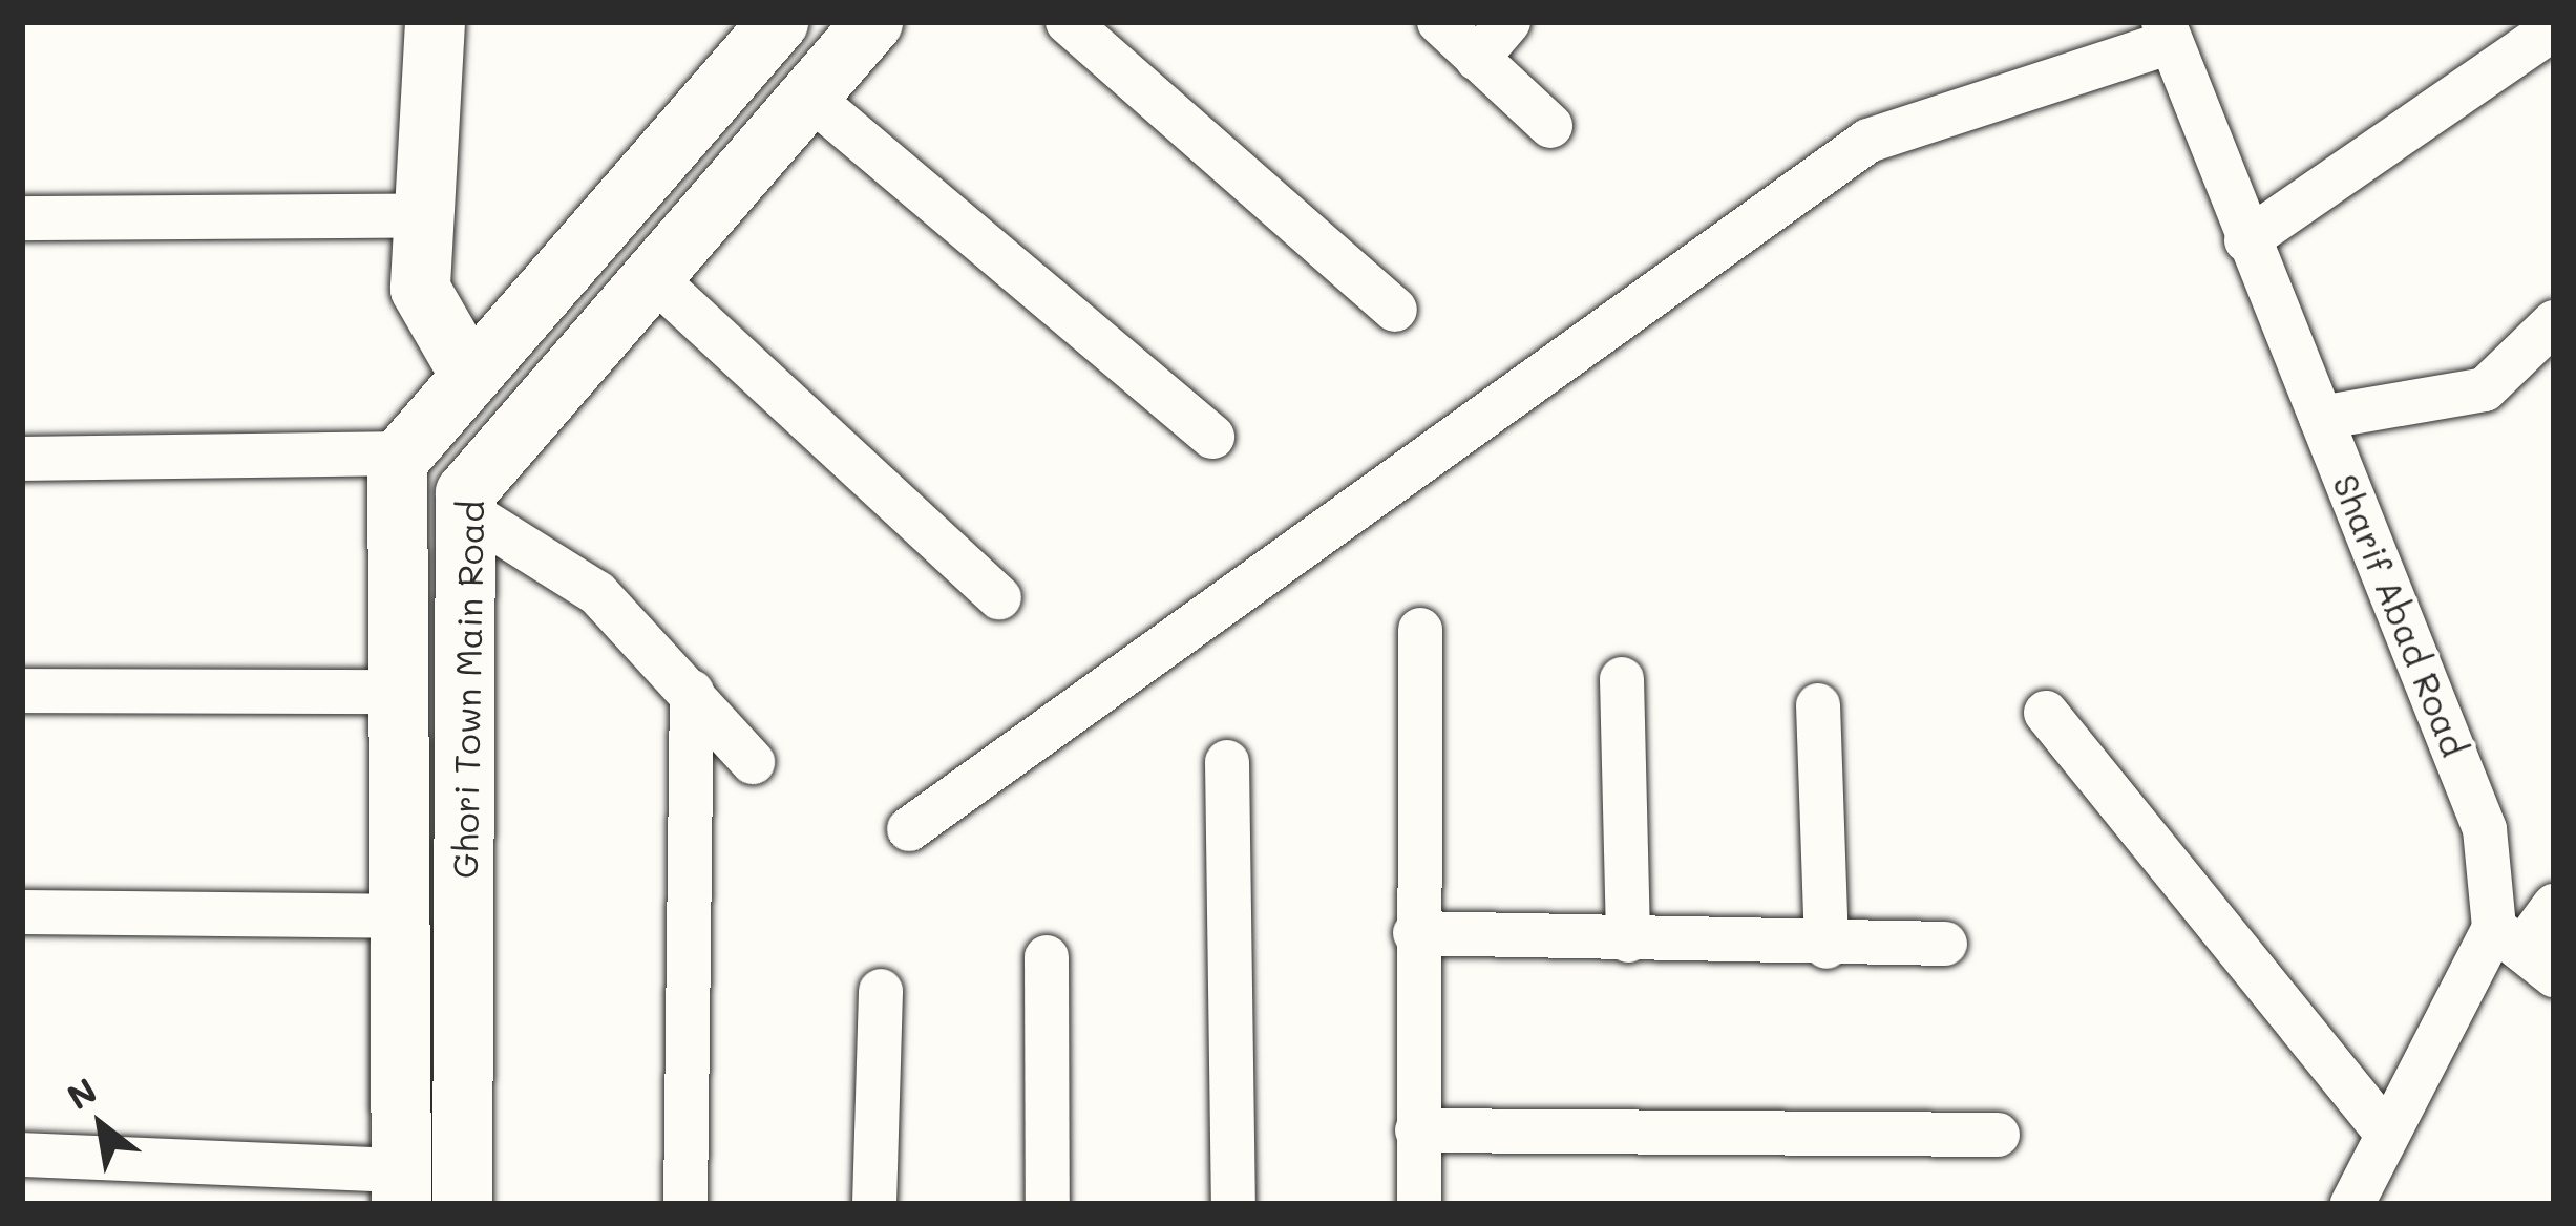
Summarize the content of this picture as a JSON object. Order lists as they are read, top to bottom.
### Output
{
  "streets": {
    "street": ["Sharif Abad Road", "Ghori Town Main Road"]
  },
  "north": "top left"
}
